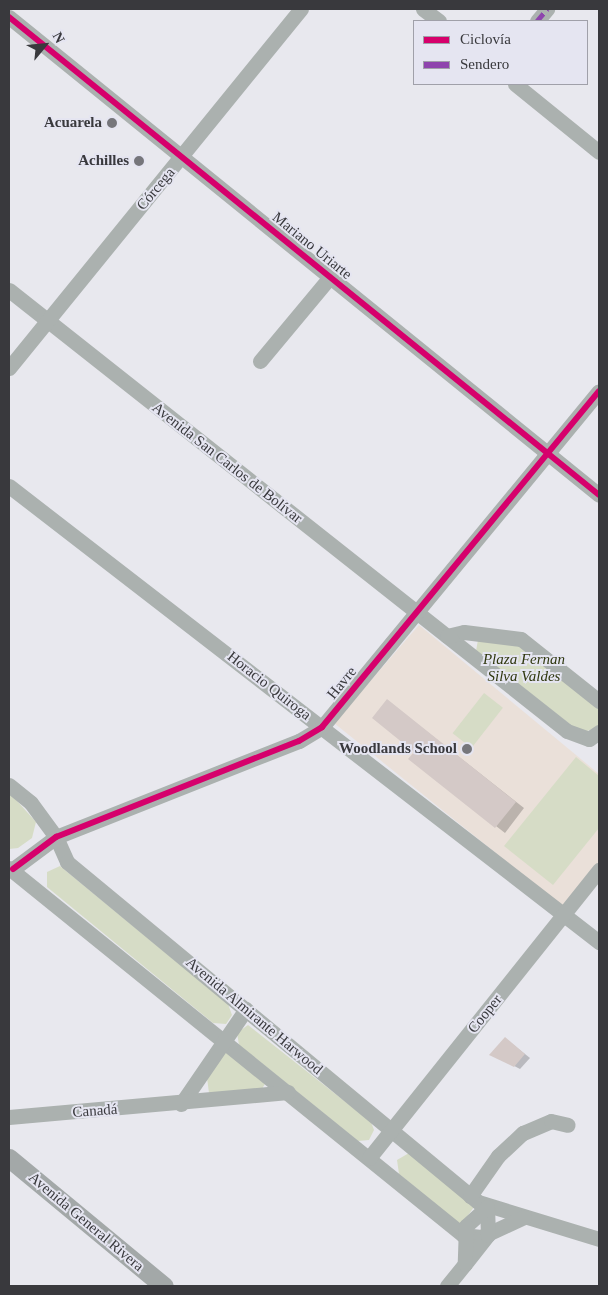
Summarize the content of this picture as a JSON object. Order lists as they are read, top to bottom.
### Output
{
  "streets": {
    "main road": ["Avenida General Rivera"],
    "street": [
      "Córcega",
      "Mariano Uriarte",
      "Avenida San Carlos de Bolívar",
      "Havre",
      "Horacio Quiroga",
      "Cooper",
      "Avenida Almirante Harwood",
      "Canadá"
    ]
  },
  "crossings": [
    ["Córcega", "Mariano Uriarte"],
    ["Córcega", "Avenida San Carlos de Bolívar"],
    ["Mariano Uriarte", "Havre"],
    ["Avenida San Carlos de Bolívar", "Havre"],
    ["Havre", "Horacio Quiroga"],
    ["Havre", "Avenida Almirante Harwood"],
    ["Horacio Quiroga", "Cooper"],
    ["Cooper", "Avenida Almirante Harwood"]
  ],
  "parks": ["Plaza Fernan Silva Valdes"],
  "places": ["Acuarela", "Achilles", "Woodlands School"],
  "legend": ["Ciclovía", "Sendero"],
  "north": "top right"
}
